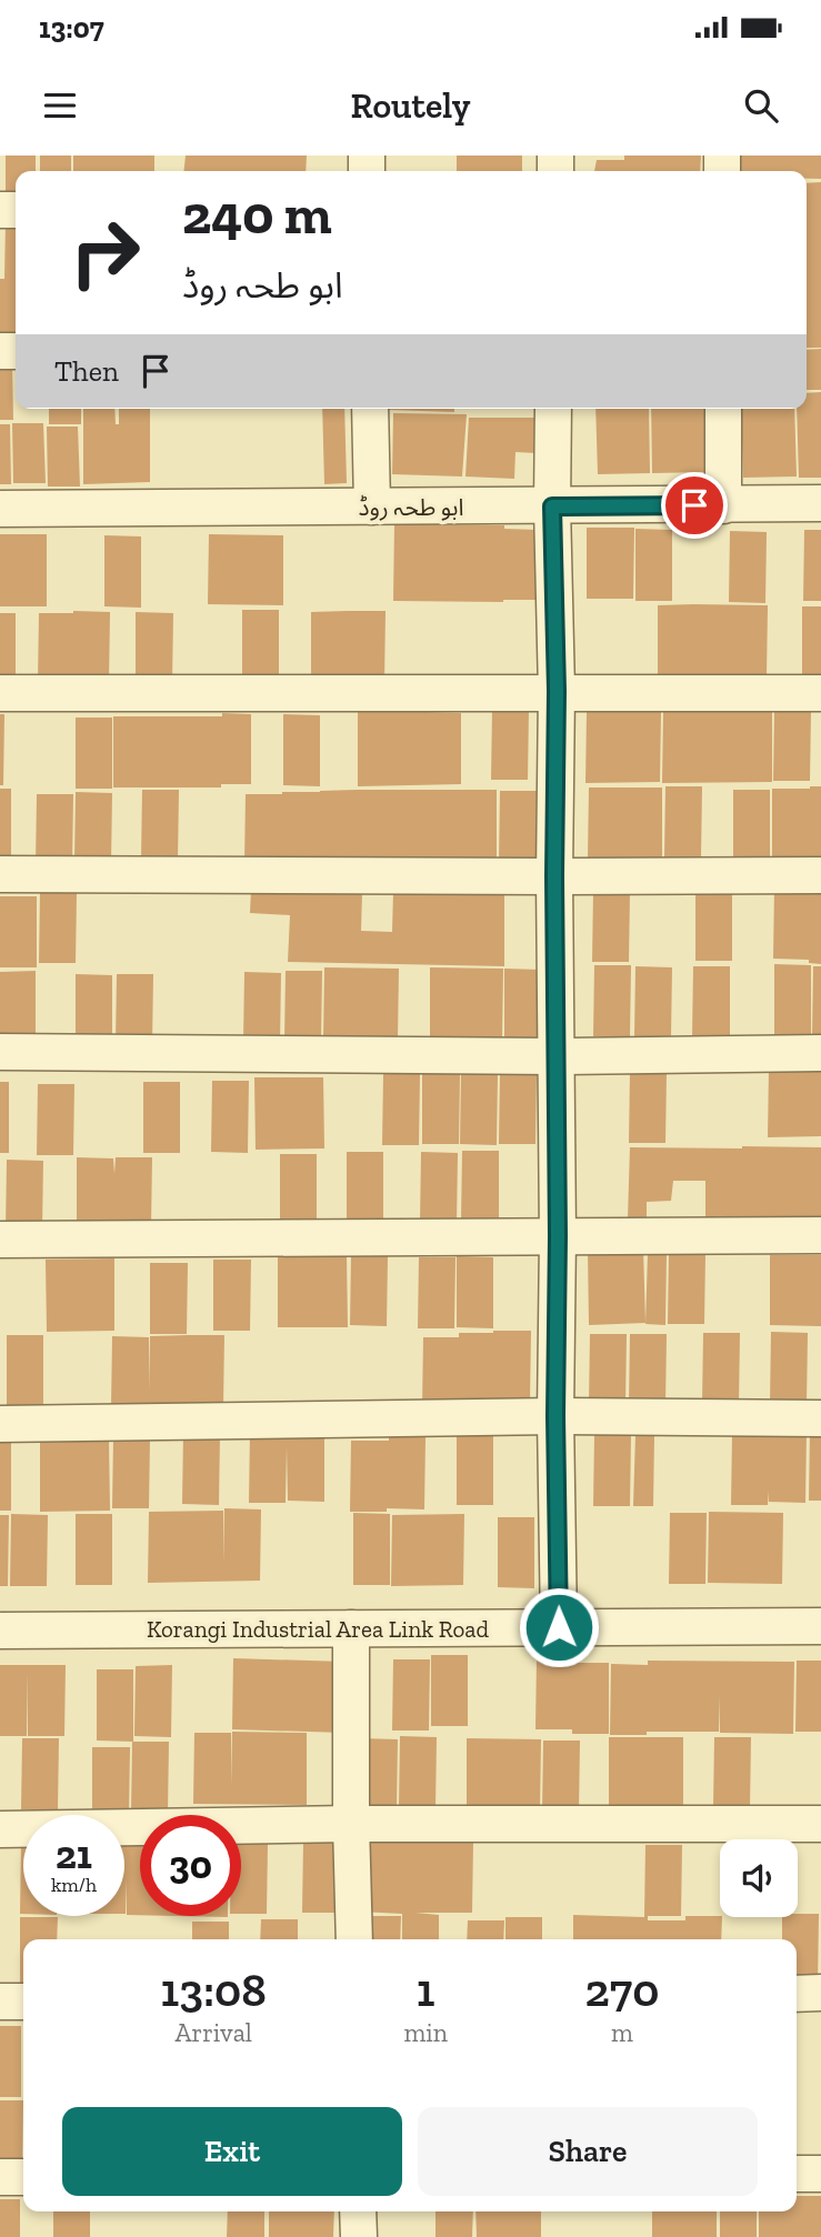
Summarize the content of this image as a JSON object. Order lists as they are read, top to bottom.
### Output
{
  "streets": {
    "street": ["ابو طحہ روڈ", "Korangi Industrial Area Link Road"]
  },
  "page": {
    "status": "13:07",
    "header": "Routely",
    "turn": ["240 m", "ابو طحہ روڈ"],
    "then": "Then",
    "speed": "21 km/h",
    "limit": "30",
    "eta": [
      "13:08",
      "Arrival",
      "1",
      "min",
      "270",
      "m"
    ],
    "buttons": ["Exit", "Share"]
  }
}
